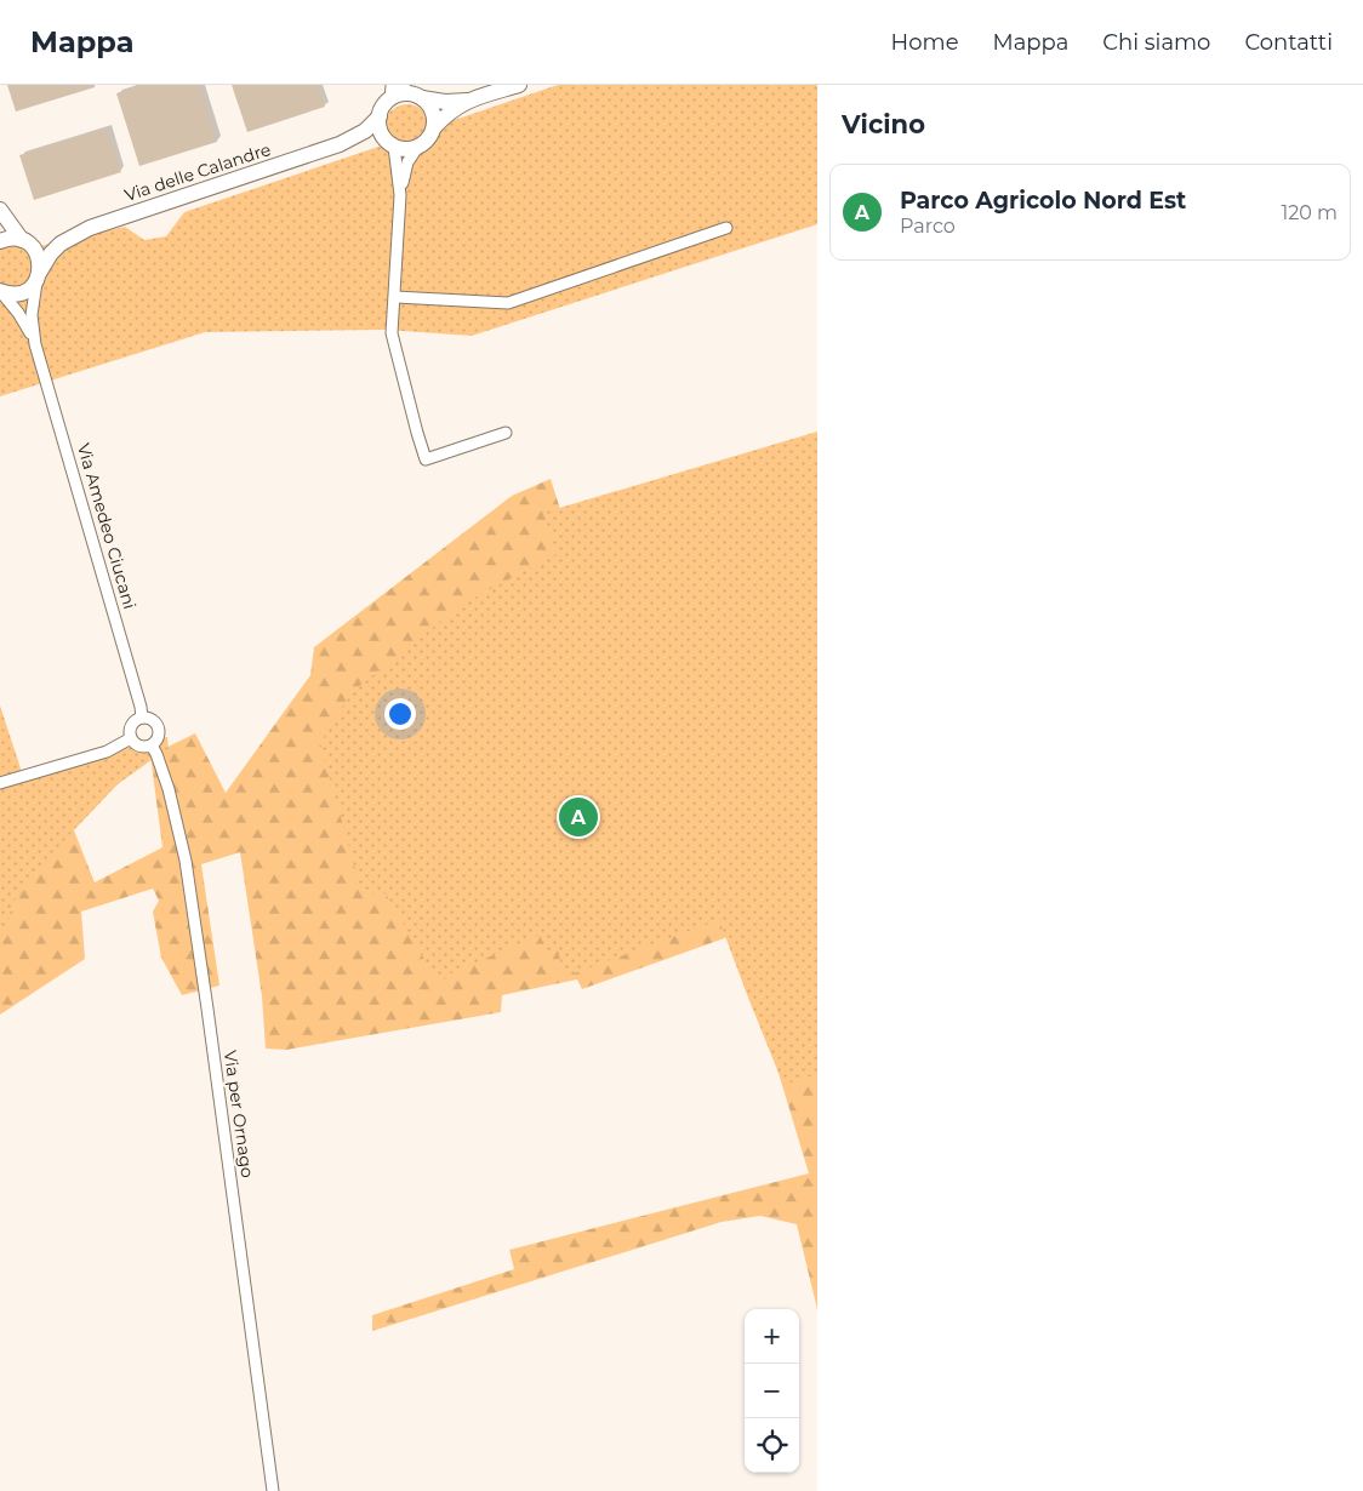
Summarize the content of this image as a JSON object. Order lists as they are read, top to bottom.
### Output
{
  "streets": {
    "main road": ["Via delle Calandre", "Via Amedeo Ciucani"],
    "street": ["Via per Ornago"]
  },
  "crossings": [
    ["Via delle Calandre", "Via Amedeo Ciucani"],
    ["Via Amedeo Ciucani", "Via per Ornago"]
  ],
  "page": {
    "header": "Mappa",
    "nav": [
      "Home",
      "Mappa",
      "Chi siamo",
      "Contatti"
    ],
    "heading": "Vicino",
    "list": [
      {
        "mark": "A",
        "name": "Parco Agricolo Nord Est",
        "note": "Parco",
        "value": "120 m"
      }
    ],
    "pins": "A",
    "map_buttons": ["+", "−"]
  }
}
